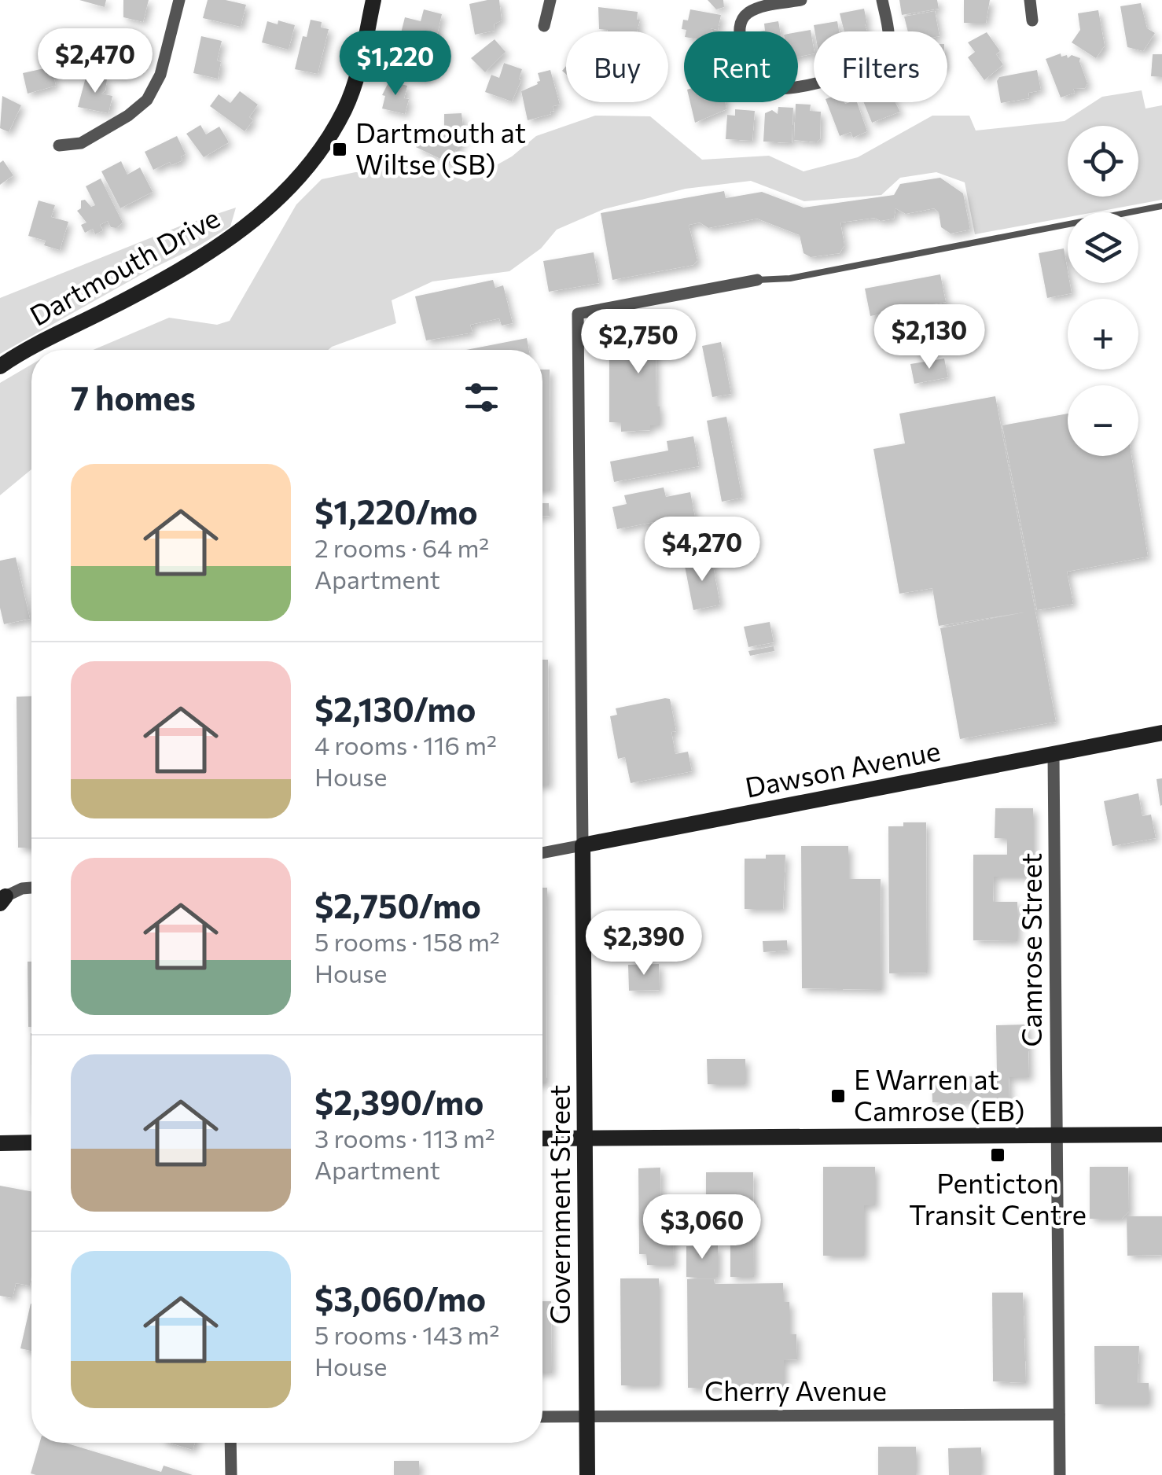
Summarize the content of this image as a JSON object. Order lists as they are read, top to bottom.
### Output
{
  "streets": {
    "street": [
      "Dartmouth Drive",
      "Dawson Avenue",
      "Camrose Street",
      "Government Street",
      "Cherry Avenue"
    ]
  },
  "crossings": [
    ["Dawson Avenue", "Camrose Street"],
    ["Dawson Avenue", "Government Street"],
    ["Camrose Street", "Cherry Avenue"],
    ["Government Street", "Cherry Avenue"]
  ],
  "places": {
    "transit": ["Dartmouth at Wiltse (SB)", "E Warren at Camrose (EB)", "Penticton Transit Centre"]
  },
  "page": {
    "price": [
      "$2,470",
      "$1,220",
      "$2,130",
      "$2,750",
      "$4,270",
      "$2,390",
      "$3,060"
    ],
    "chip": ["Buy", "Rent", "Filters"],
    "map_buttons": ["+", "−"],
    "heading": "7 homes",
    "list": [
      {
        "name": "$1,220/mo",
        "note": "2 rooms · 64 m² · Apartment"
      },
      {
        "name": "$2,130/mo",
        "note": "4 rooms · 116 m² · House"
      },
      {
        "name": "$2,750/mo",
        "note": "5 rooms · 158 m² · House"
      },
      {
        "name": "$2,390/mo",
        "note": "3 rooms · 113 m² · Apartment"
      },
      {
        "name": "$3,060/mo",
        "note": "5 rooms · 143 m² · House"
      }
    ]
  }
}
